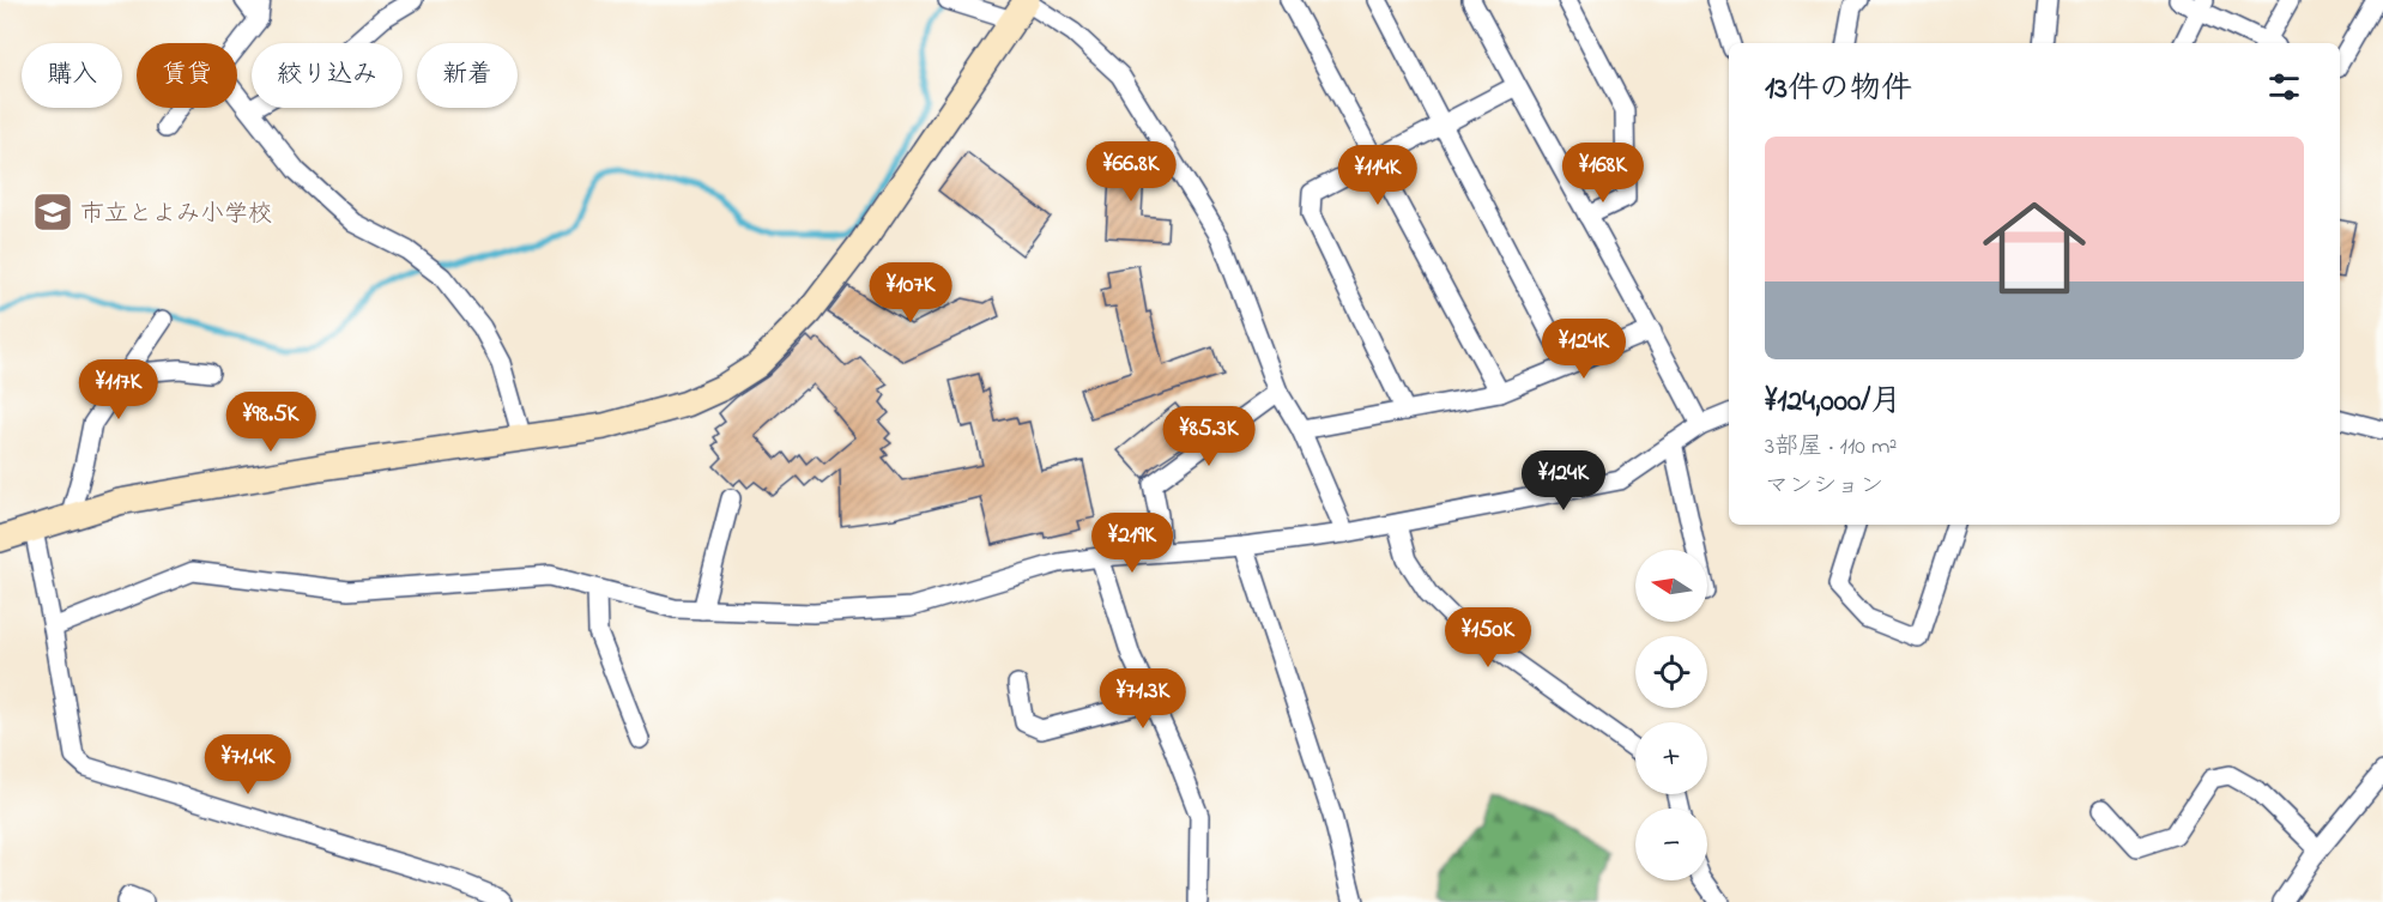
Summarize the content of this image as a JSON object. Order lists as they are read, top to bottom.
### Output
{
  "places": {
    "school or university": ["市立とよみ小学校"]
  },
  "north": "left",
  "page": {
    "chip": [
      "購入",
      "賃貸",
      "絞り込み",
      "新着"
    ],
    "heading": "13件の物件",
    "list": [
      {
        "name": "¥124,000/月",
        "note": "3部屋 · 110 m² · マンション"
      }
    ],
    "price": [
      "¥66.8K",
      "¥168K",
      "¥114K",
      "¥107K",
      "¥124K",
      "¥117K",
      "¥98.5K",
      "¥85.3K",
      "¥124K",
      "¥219K",
      "¥150K",
      "¥71.3K",
      "¥71.4K"
    ],
    "map_buttons": ["+", "−"]
  }
}
